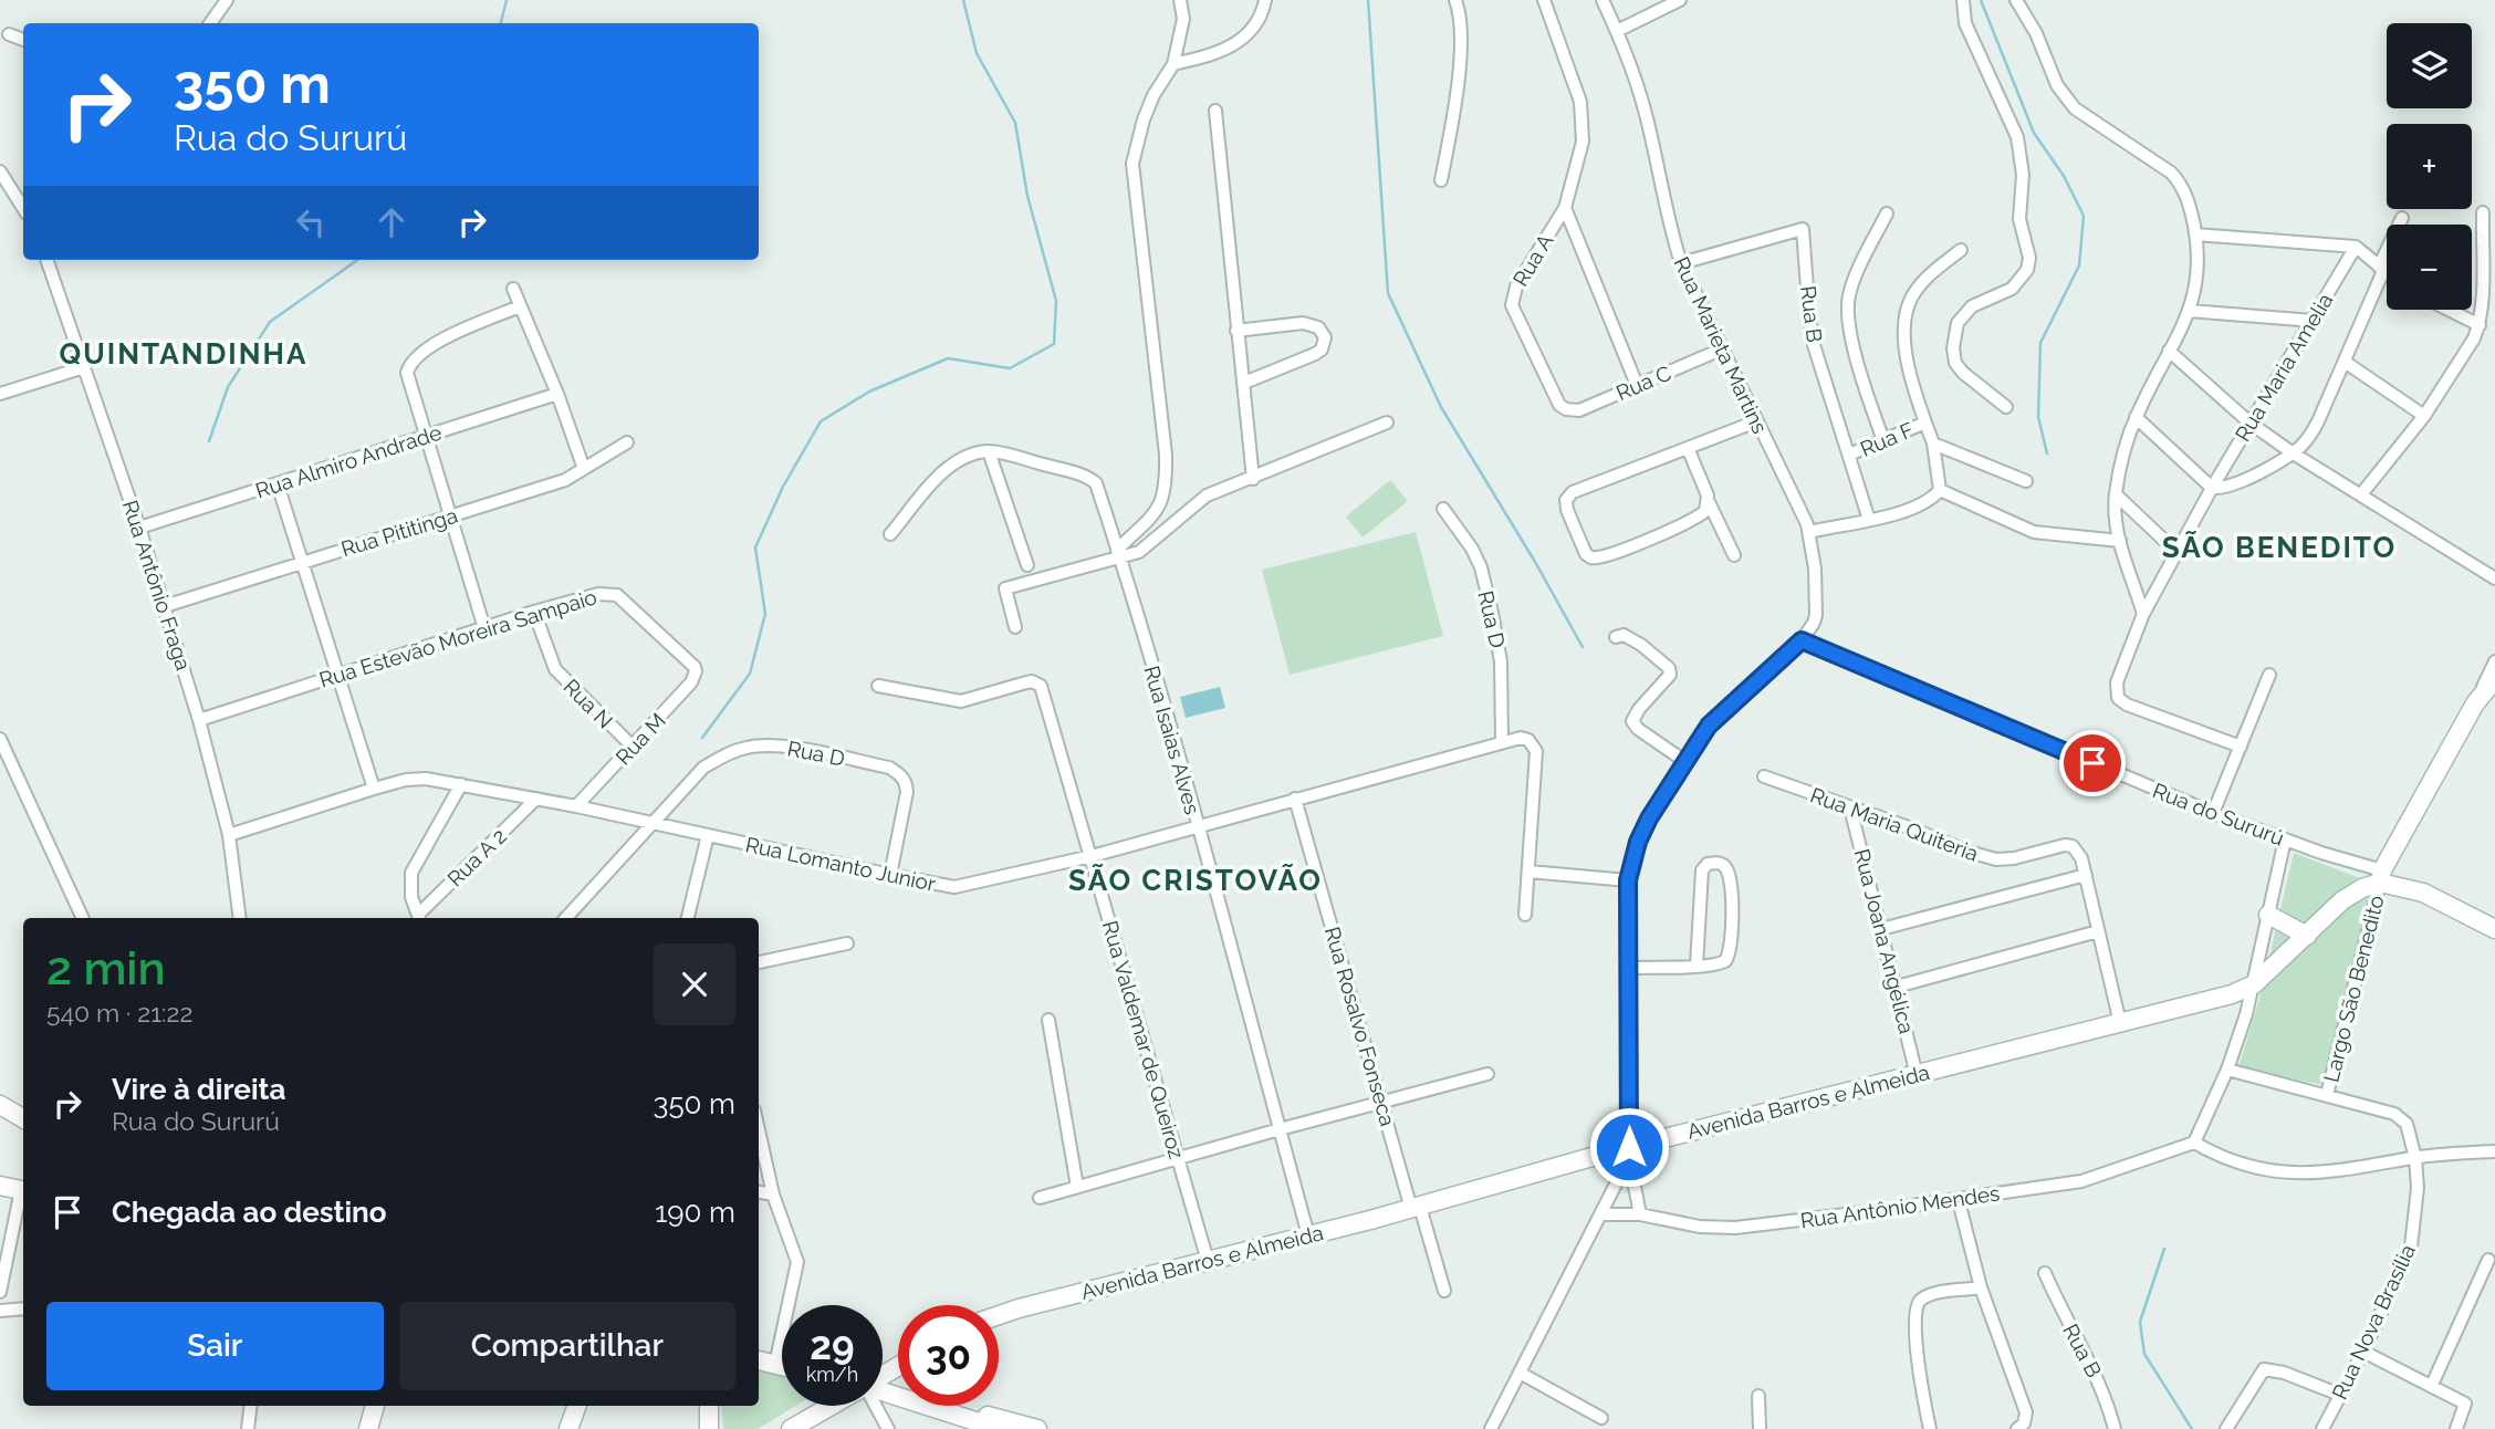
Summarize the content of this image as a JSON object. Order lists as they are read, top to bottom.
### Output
{
  "streets": {
    "street": [
      "Rua A",
      "Rua B",
      "Rua Marieta Martins",
      "Rua Maria Amelia",
      "Rua C",
      "Rua F",
      "Rua Almiro Andrade",
      "Rua Pititinga",
      "Rua Antônio Fraga",
      "Rua D",
      "Rua Estevão Moreira Sampaio",
      "Rua N",
      "Rua M",
      "Rua Isaias Alves",
      "Rua do Sururú",
      "Rua Maria Quiteria",
      "Rua A 2",
      "Rua Lomanto Junior",
      "Rua Joana Angélica",
      "Largo São Benedito",
      "Rua Rosalvo Fonseca",
      "Rua Valdemar de Queiroz",
      "Avenida Barros e Almeida",
      "Rua Antônio Mendes",
      "Rua Nova Brasília"
    ]
  },
  "crossings": [
    ["Rua A", "Rua C"],
    ["Rua B", "Rua Marieta Martins"],
    ["Rua B", "Rua F"],
    ["Rua Marieta Martins", "Rua C"],
    ["Rua Marieta Martins", "Rua do Sururú"],
    ["Rua Almiro Andrade", "Rua Antônio Fraga"],
    ["Rua Pititinga", "Rua Antônio Fraga"],
    ["Rua Antônio Fraga", "Rua Estevão Moreira Sampaio"],
    ["Rua Antônio Fraga", "Rua Lomanto Junior"],
    ["Rua D", "Rua Lomanto Junior"],
    ["Rua Estevão Moreira Sampaio", "Rua N"],
    ["Rua Estevão Moreira Sampaio", "Rua M"],
    ["Rua N", "Rua M"],
    ["Rua M", "Rua Lomanto Junior"],
    ["Rua Isaias Alves", "Rua Lomanto Junior"],
    ["Rua Isaias Alves", "Avenida Barros e Almeida"],
    ["Rua do Sururú", "Largo São Benedito"],
    ["Rua do Sururú", "Avenida Barros e Almeida"],
    ["Rua Maria Quiteria", "Rua Joana Angélica"],
    ["Rua Maria Quiteria", "Avenida Barros e Almeida"],
    ["Rua A 2", "Rua Lomanto Junior"],
    ["Rua Lomanto Junior", "Rua Rosalvo Fonseca"],
    ["Rua Lomanto Junior", "Rua Valdemar de Queiroz"],
    ["Rua Joana Angélica", "Avenida Barros e Almeida"],
    ["Largo São Benedito", "Avenida Barros e Almeida"],
    ["Largo São Benedito", "Rua Nova Brasília"],
    ["Rua Rosalvo Fonseca", "Avenida Barros e Almeida"],
    ["Rua Valdemar de Queiroz", "Avenida Barros e Almeida"]
  ],
  "districts": ["QUINTANDINHA", "SÃO BENEDITO", "SÃO CRISTOVÃO"],
  "page": {
    "map_buttons": ["+", "−"],
    "turn": ["350 m", "Rua do Sururú"],
    "heading": ["2 min", "540 m · 21:22"],
    "list": [
      {
        "name": "Vire à direita",
        "note": "Rua do Sururú",
        "value": "350 m"
      },
      {
        "name": "Chegada ao destino",
        "value": "190 m"
      }
    ],
    "buttons": ["Sair", "Compartilhar"],
    "speed": "29 km/h",
    "limit": "30"
  }
}
